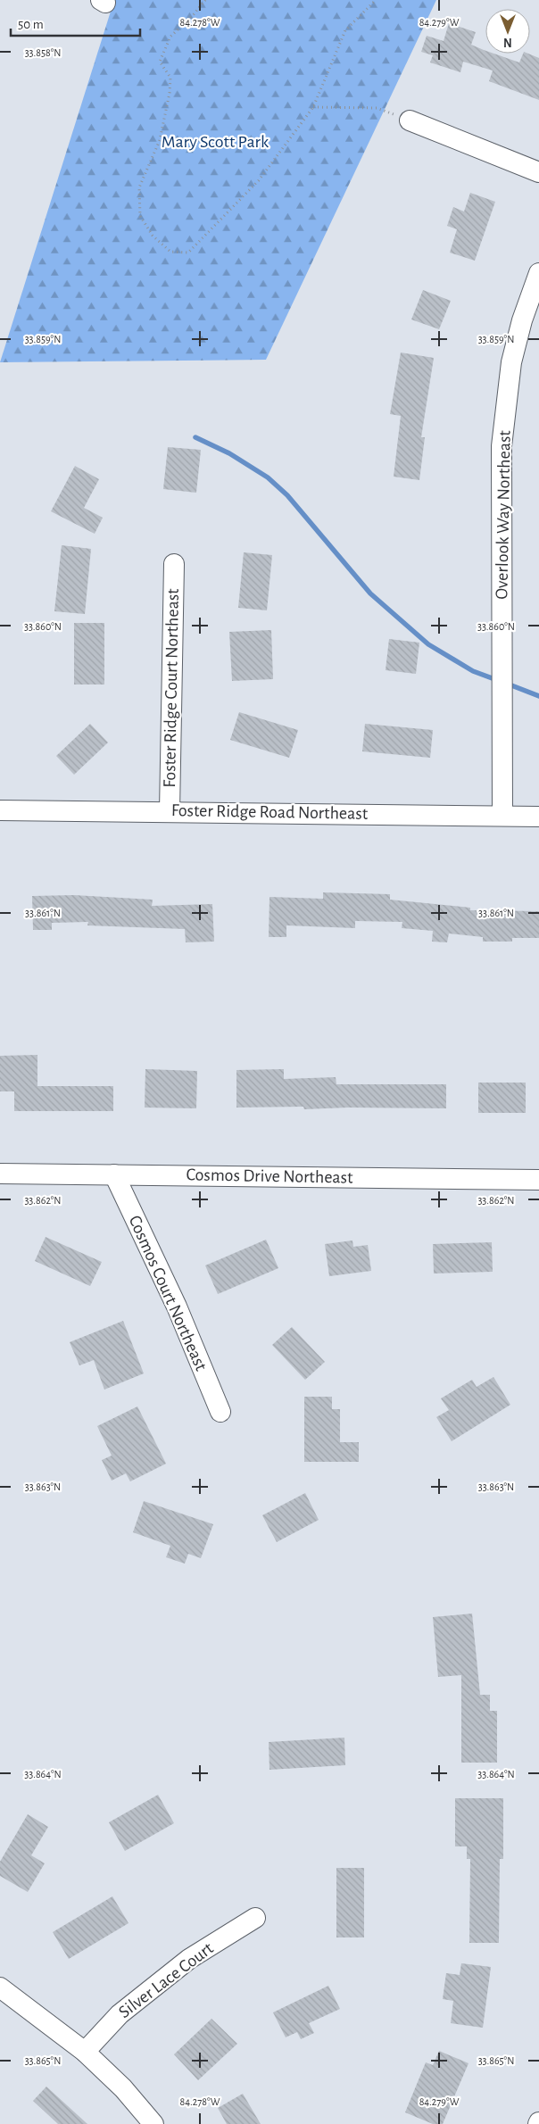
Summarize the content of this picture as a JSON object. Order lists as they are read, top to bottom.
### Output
{
  "streets": {
    "street": [
      "Overlook Way Northeast",
      "Foster Ridge Court Northeast",
      "Foster Ridge Road Northeast",
      "Cosmos Drive Northeast",
      "Cosmos Court Northeast",
      "Silver Lace Court"
    ]
  },
  "crossings": [
    ["Overlook Way Northeast", "Foster Ridge Road Northeast"],
    ["Foster Ridge Court Northeast", "Foster Ridge Road Northeast"],
    ["Cosmos Drive Northeast", "Cosmos Court Northeast"]
  ],
  "parks": ["Mary Scott Park"],
  "scale_bar": "50 m",
  "north": "bottom",
  "coordinates": [
    "84.278°W",
    "84.279°W",
    "33.858°N",
    "33.859°N",
    "33.860°N",
    "33.861°N",
    "33.862°N",
    "33.863°N",
    "33.864°N",
    "33.865°N"
  ]
}
